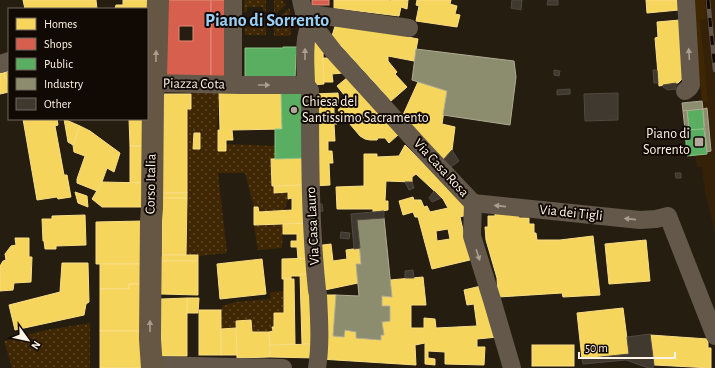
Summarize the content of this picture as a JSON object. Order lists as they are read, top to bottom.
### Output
{
  "streets": {
    "main road": ["Corso Italia"],
    "street": [
      "Piazza Cota",
      "Via Casa Rosa",
      "Via dei Tigli",
      "Via Casa Lauro"
    ]
  },
  "crossings": [
    ["Piazza Cota", "Corso Italia"],
    ["Piazza Cota", "Via Casa Lauro"],
    ["Via Casa Rosa", "Via dei Tigli"]
  ],
  "one_way": ["Via Casa Rosa", "Corso Italia", "Via dei Tigli"],
  "districts": ["Piano di Sorrento"],
  "places": {
    "other": ["Chiesa del Santissimo Sacramento"],
    "transit": ["Piano di Sorrento"]
  },
  "legend": [
    "Homes",
    "Shops",
    "Public",
    "Industry",
    "Other"
  ],
  "scale_bar": "50 m",
  "north": "bottom right"
}
